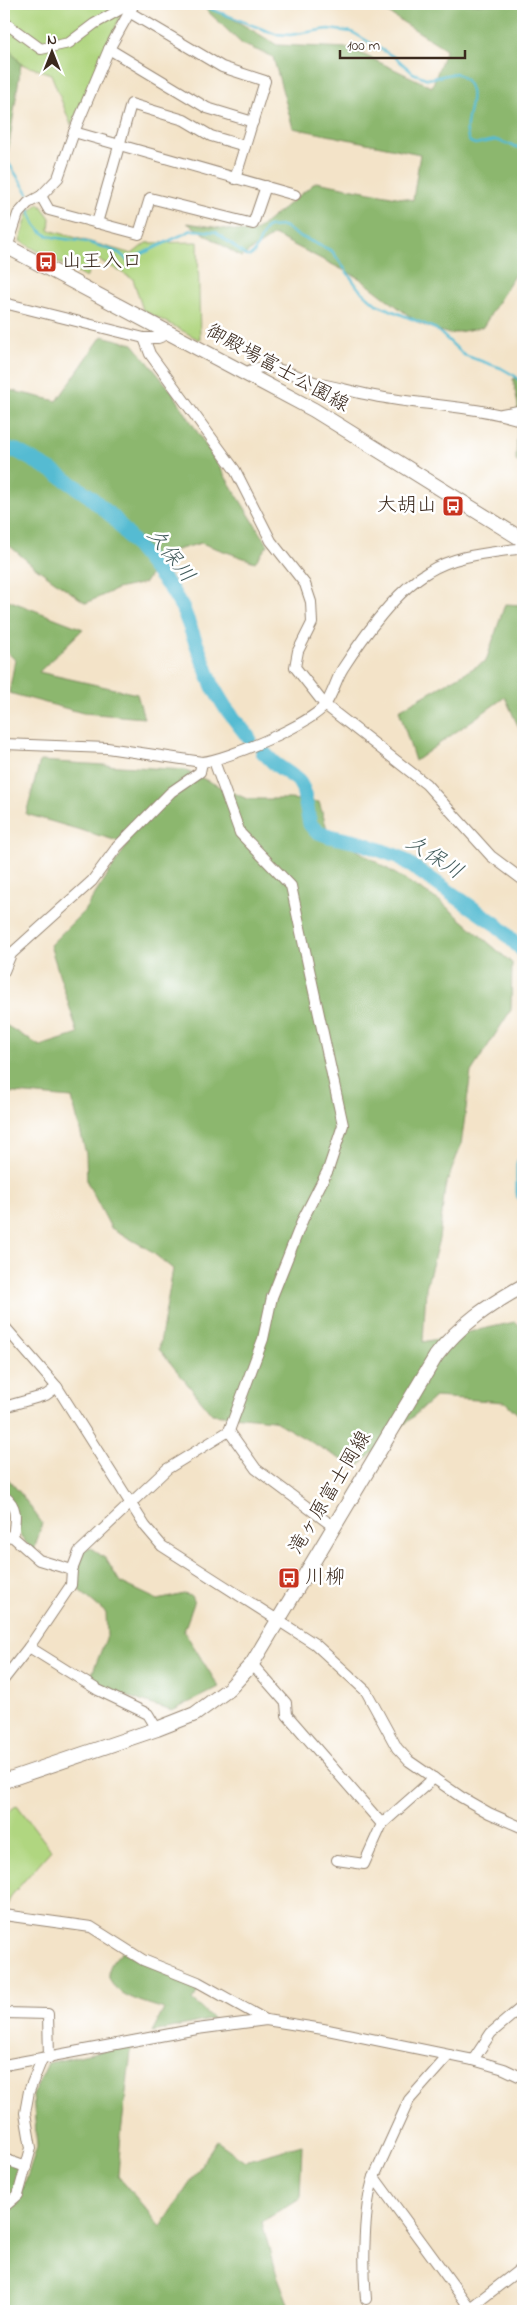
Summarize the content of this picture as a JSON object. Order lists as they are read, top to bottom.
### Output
{
  "streets": {
    "main road": ["御殿場富士公園線", "滝ヶ原富士岡線"]
  },
  "water": ["久保川"],
  "places": {
    "bus stop": ["山王入口", "大胡山", "川柳"]
  },
  "scale_bar": "100 m",
  "north": "top"
}
